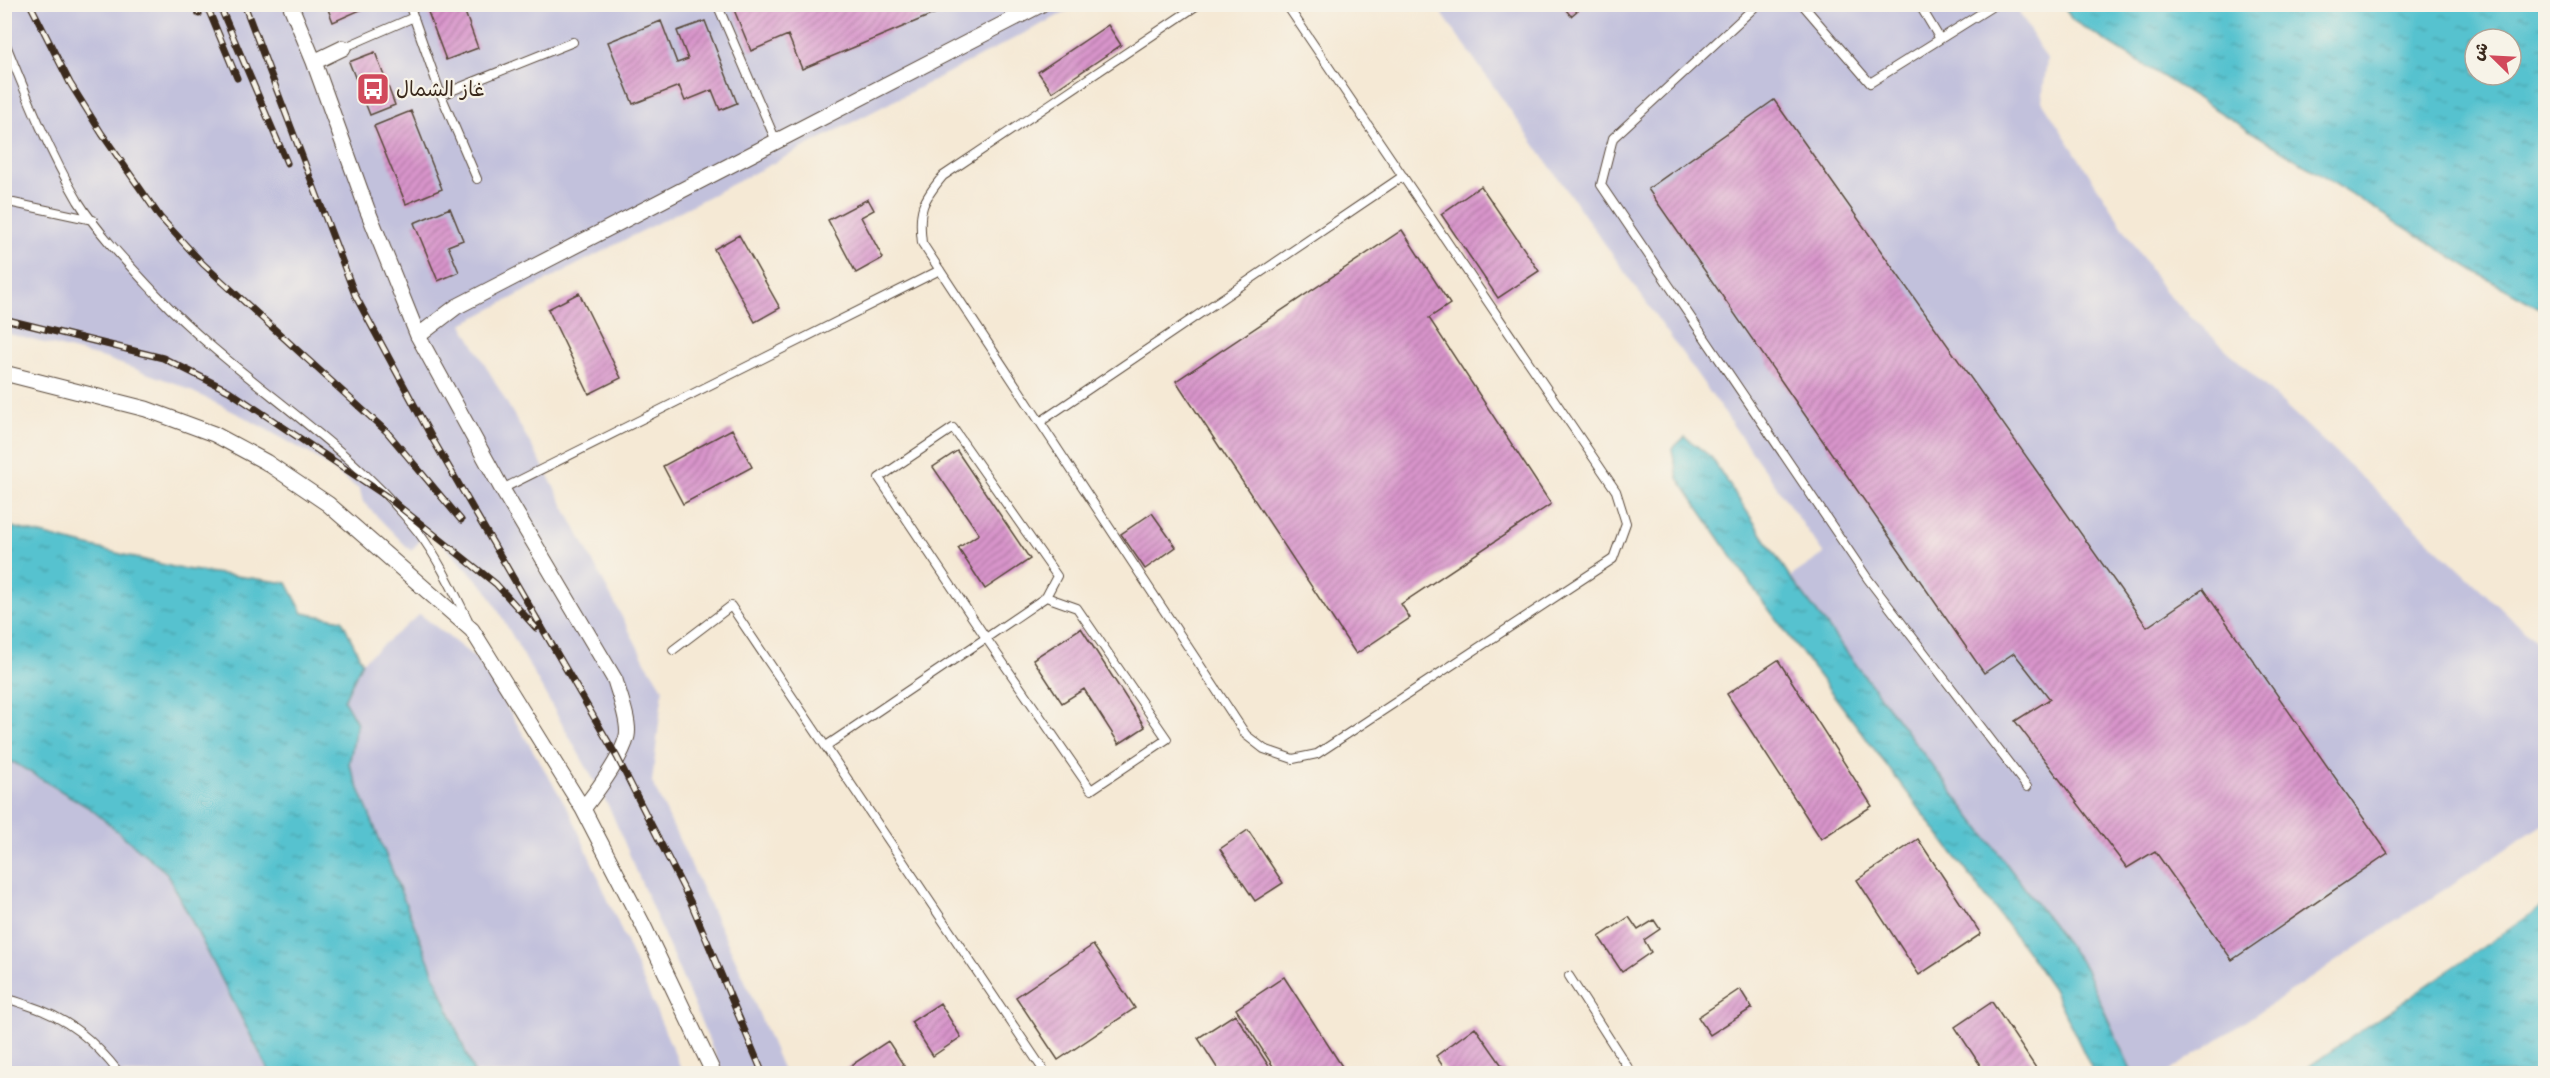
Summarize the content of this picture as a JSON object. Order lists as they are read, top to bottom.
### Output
{
  "places": {
    "bus stop": ["غاز الشمال"]
  },
  "north": "top left"
}
